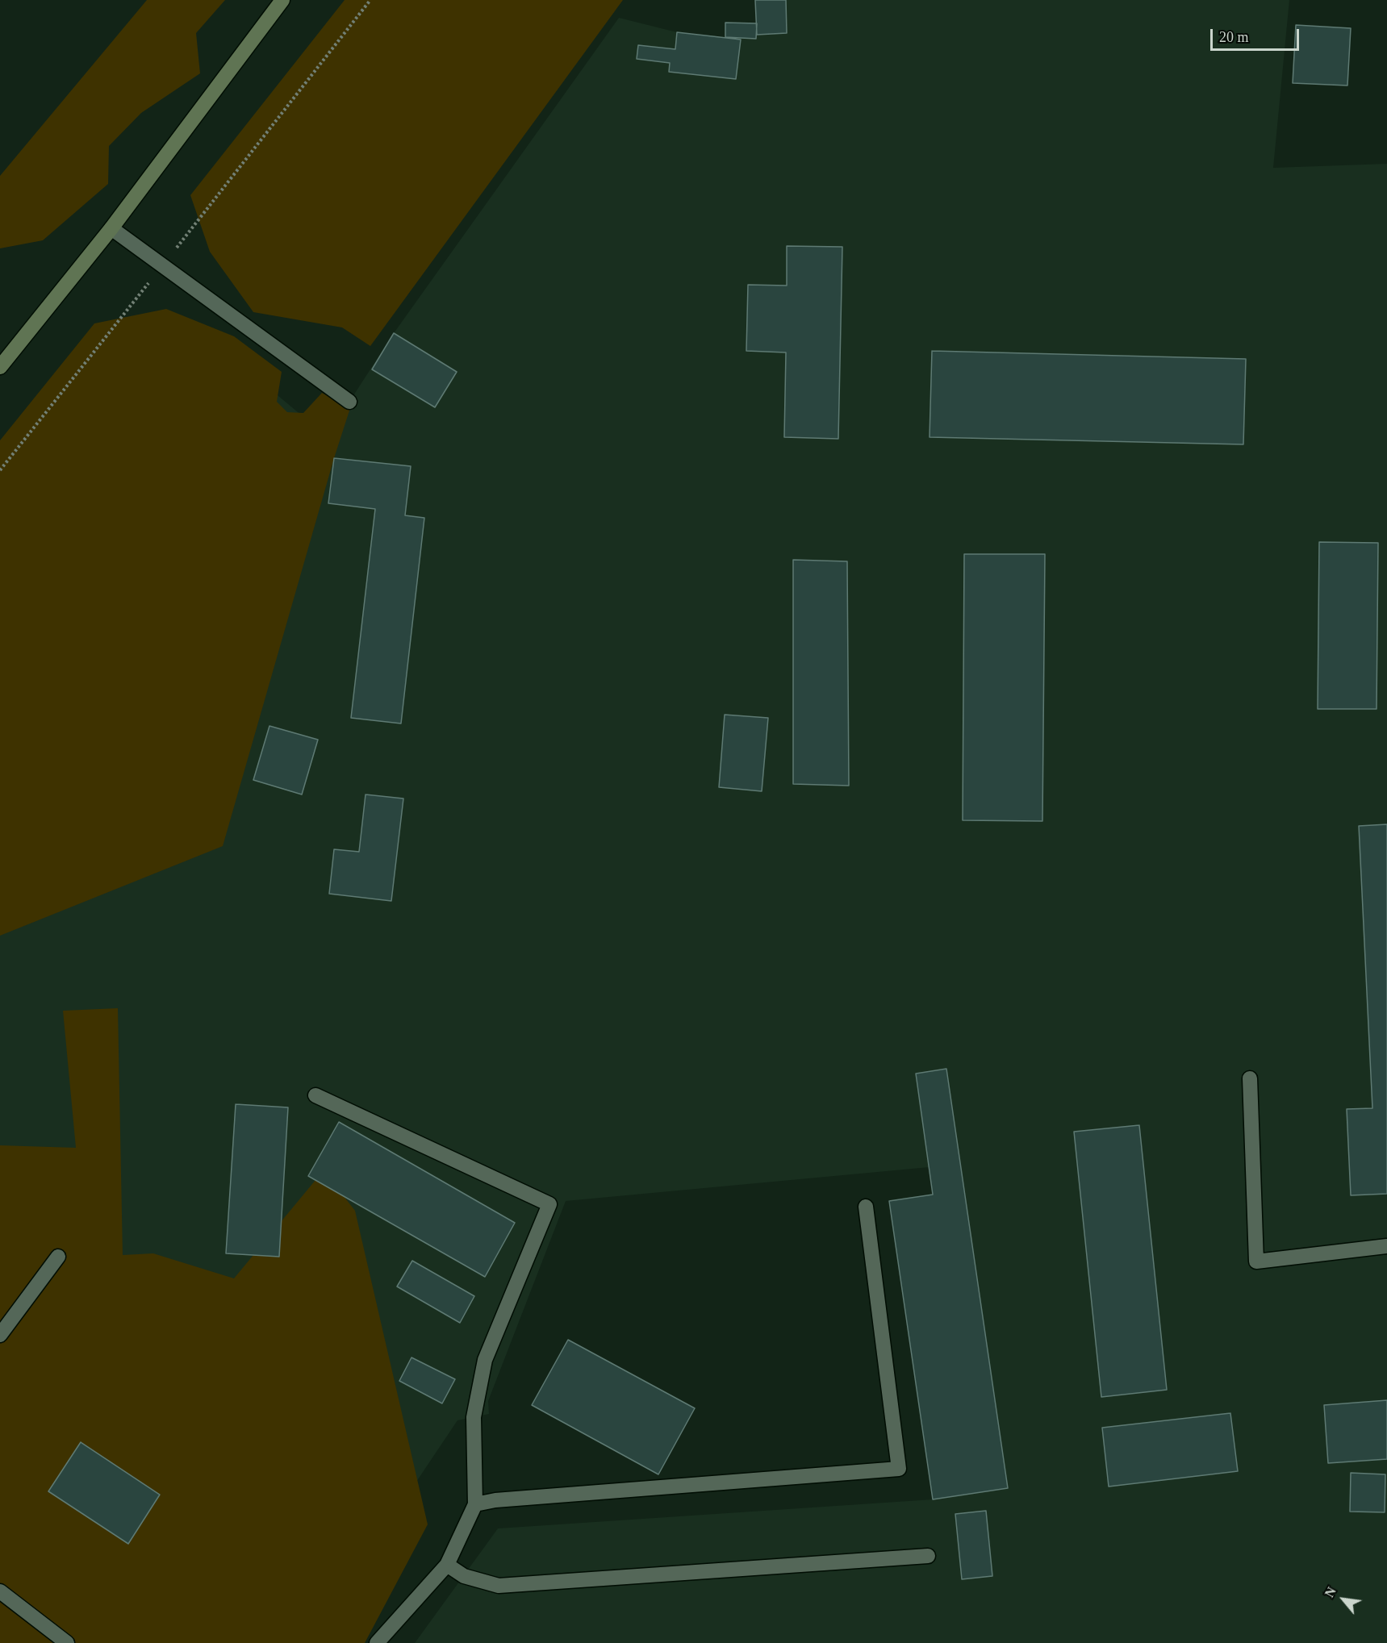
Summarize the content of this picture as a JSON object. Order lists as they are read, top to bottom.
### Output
{
  "scale_bar": "20 m",
  "north": "top left"
}
